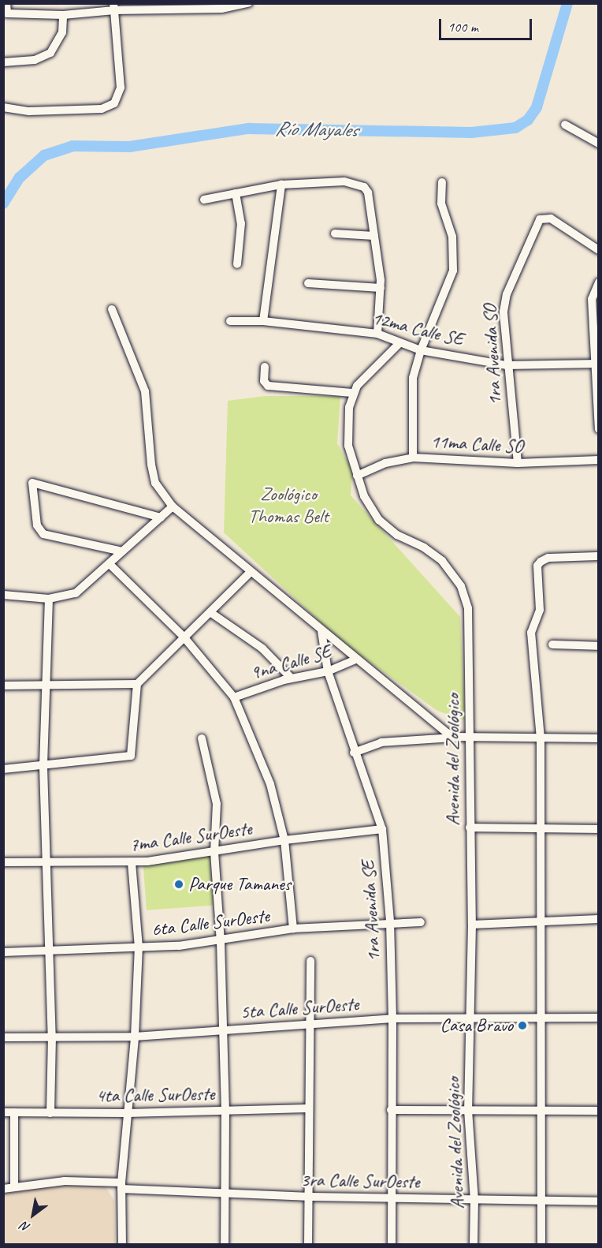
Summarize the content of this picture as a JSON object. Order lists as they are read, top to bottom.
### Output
{
  "streets": {
    "street": [
      "12ma Calle SE",
      "1ra Avenida SO",
      "11ma Calle SO",
      "9na Calle SE",
      "Avenida del Zoológico",
      "7ma Calle SurOeste",
      "1ra Avenida SE",
      "6ta Calle SurOeste",
      "5ta Calle SurOeste",
      "4ta Calle SurOeste",
      "3ra Calle SurOeste"
    ]
  },
  "crossings": [
    ["12ma Calle SE", "1ra Avenida SO"],
    ["12ma Calle SE", "Avenida del Zoológico"],
    ["1ra Avenida SO", "11ma Calle SO"],
    ["11ma Calle SO", "Avenida del Zoológico"],
    ["9na Calle SE", "1ra Avenida SE"],
    ["Avenida del Zoológico", "5ta Calle SurOeste"],
    ["Avenida del Zoológico", "3ra Calle SurOeste"],
    ["7ma Calle SurOeste", "1ra Avenida SE"],
    ["1ra Avenida SE", "6ta Calle SurOeste"],
    ["1ra Avenida SE", "5ta Calle SurOeste"],
    ["1ra Avenida SE", "3ra Calle SurOeste"]
  ],
  "water": ["Río Mayales"],
  "parks": ["Zoológico Thomas Belt"],
  "places": ["Parque Tamanes", "Casa Bravo"],
  "scale_bar": "100 m",
  "north": "bottom left"
}
